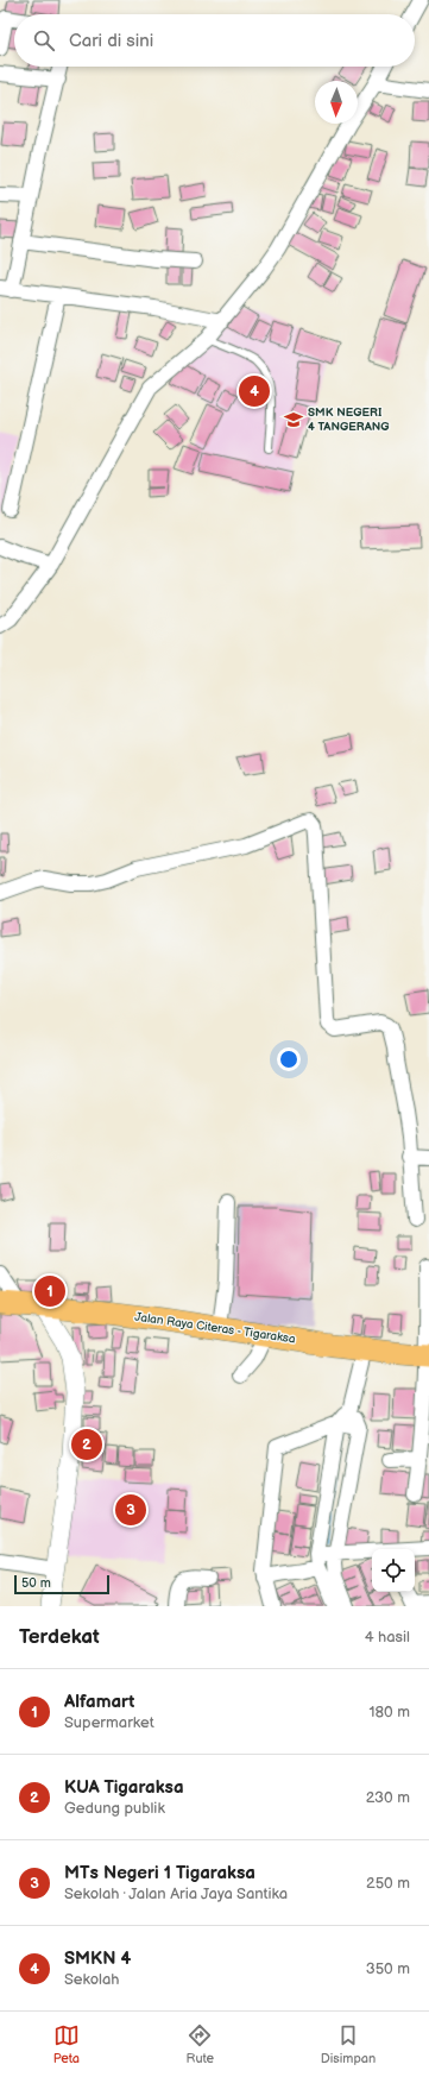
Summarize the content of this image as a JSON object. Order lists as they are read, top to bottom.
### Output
{
  "streets": {
    "main road": ["Jalan Raya Citeras - Tigaraksa"]
  },
  "places": {
    "school or university": ["SMK NEGERI 4 TANGERANG"]
  },
  "scale_bar": "50 m",
  "north": "bottom",
  "page": {
    "search": "Cari di sini",
    "pins": [
      "4",
      "1",
      "2",
      "3"
    ],
    "scale": "50 m",
    "heading": ["Terdekat", "4 hasil"],
    "list": [
      {
        "mark": "1",
        "name": "Alfamart",
        "note": "Supermarket",
        "value": "180 m"
      },
      {
        "mark": "2",
        "name": "KUA Tigaraksa",
        "note": "Gedung publik",
        "value": "230 m"
      },
      {
        "mark": "3",
        "name": "MTs Negeri 1 Tigaraksa",
        "note": "Sekolah · Jalan Aria Jaya Santika",
        "value": "250 m"
      },
      {
        "mark": "4",
        "name": "SMKN 4",
        "note": "Sekolah",
        "value": "350 m"
      }
    ],
    "nav": ["Peta", "Rute", "Disimpan"]
  }
}
